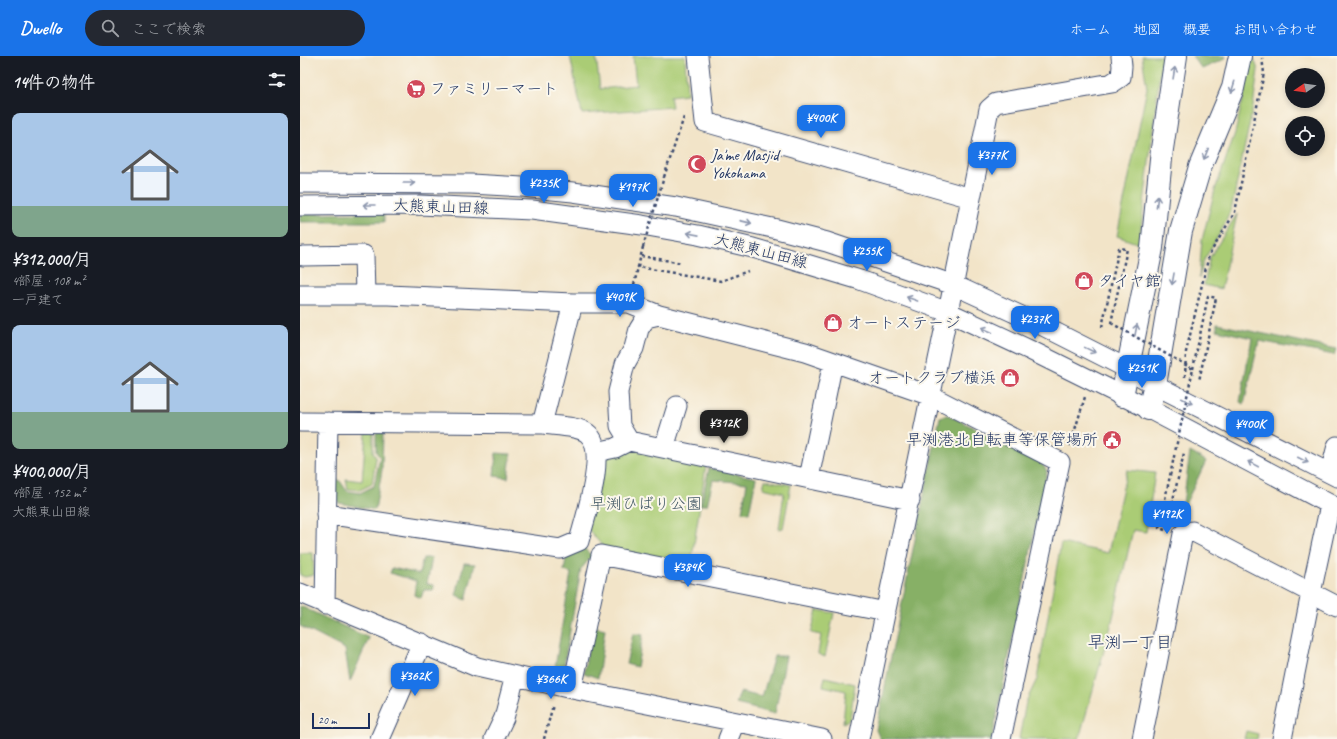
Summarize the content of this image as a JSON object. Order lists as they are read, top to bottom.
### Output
{
  "streets": {
    "street": ["大熊東山田線"]
  },
  "districts": ["早渕一丁目"],
  "parks": ["早渕ひばり公園"],
  "places": {
    "supermarket": ["ファミリーマート"],
    "mosque": ["Ja'me Masjid Yokohama"],
    "shop": ["タイヤ館", "オートステージ", "オートクラブ横浜"],
    "public building": ["早渕港北自転車等保管場所"]
  },
  "scale_bar": "20 m",
  "north": "left",
  "page": {
    "header": "Dwello",
    "search": "ここで検索",
    "nav": [
      "ホーム",
      "地図",
      "概要",
      "お問い合わせ"
    ],
    "heading": "14件の物件",
    "list": [
      {
        "name": "¥312,000/月",
        "note": "4部屋 · 108 m² · 一戸建て"
      },
      {
        "name": "¥400,000/月",
        "note": "4部屋 · 152 m² · 大熊東山田線"
      }
    ],
    "price": [
      "¥400K",
      "¥377K",
      "¥235K",
      "¥197K",
      "¥255K",
      "¥409K",
      "¥237K",
      "¥251K",
      "¥312K",
      "¥400K",
      "¥192K",
      "¥384K",
      "¥362K",
      "¥366K"
    ],
    "scale": "20 m"
  }
}
